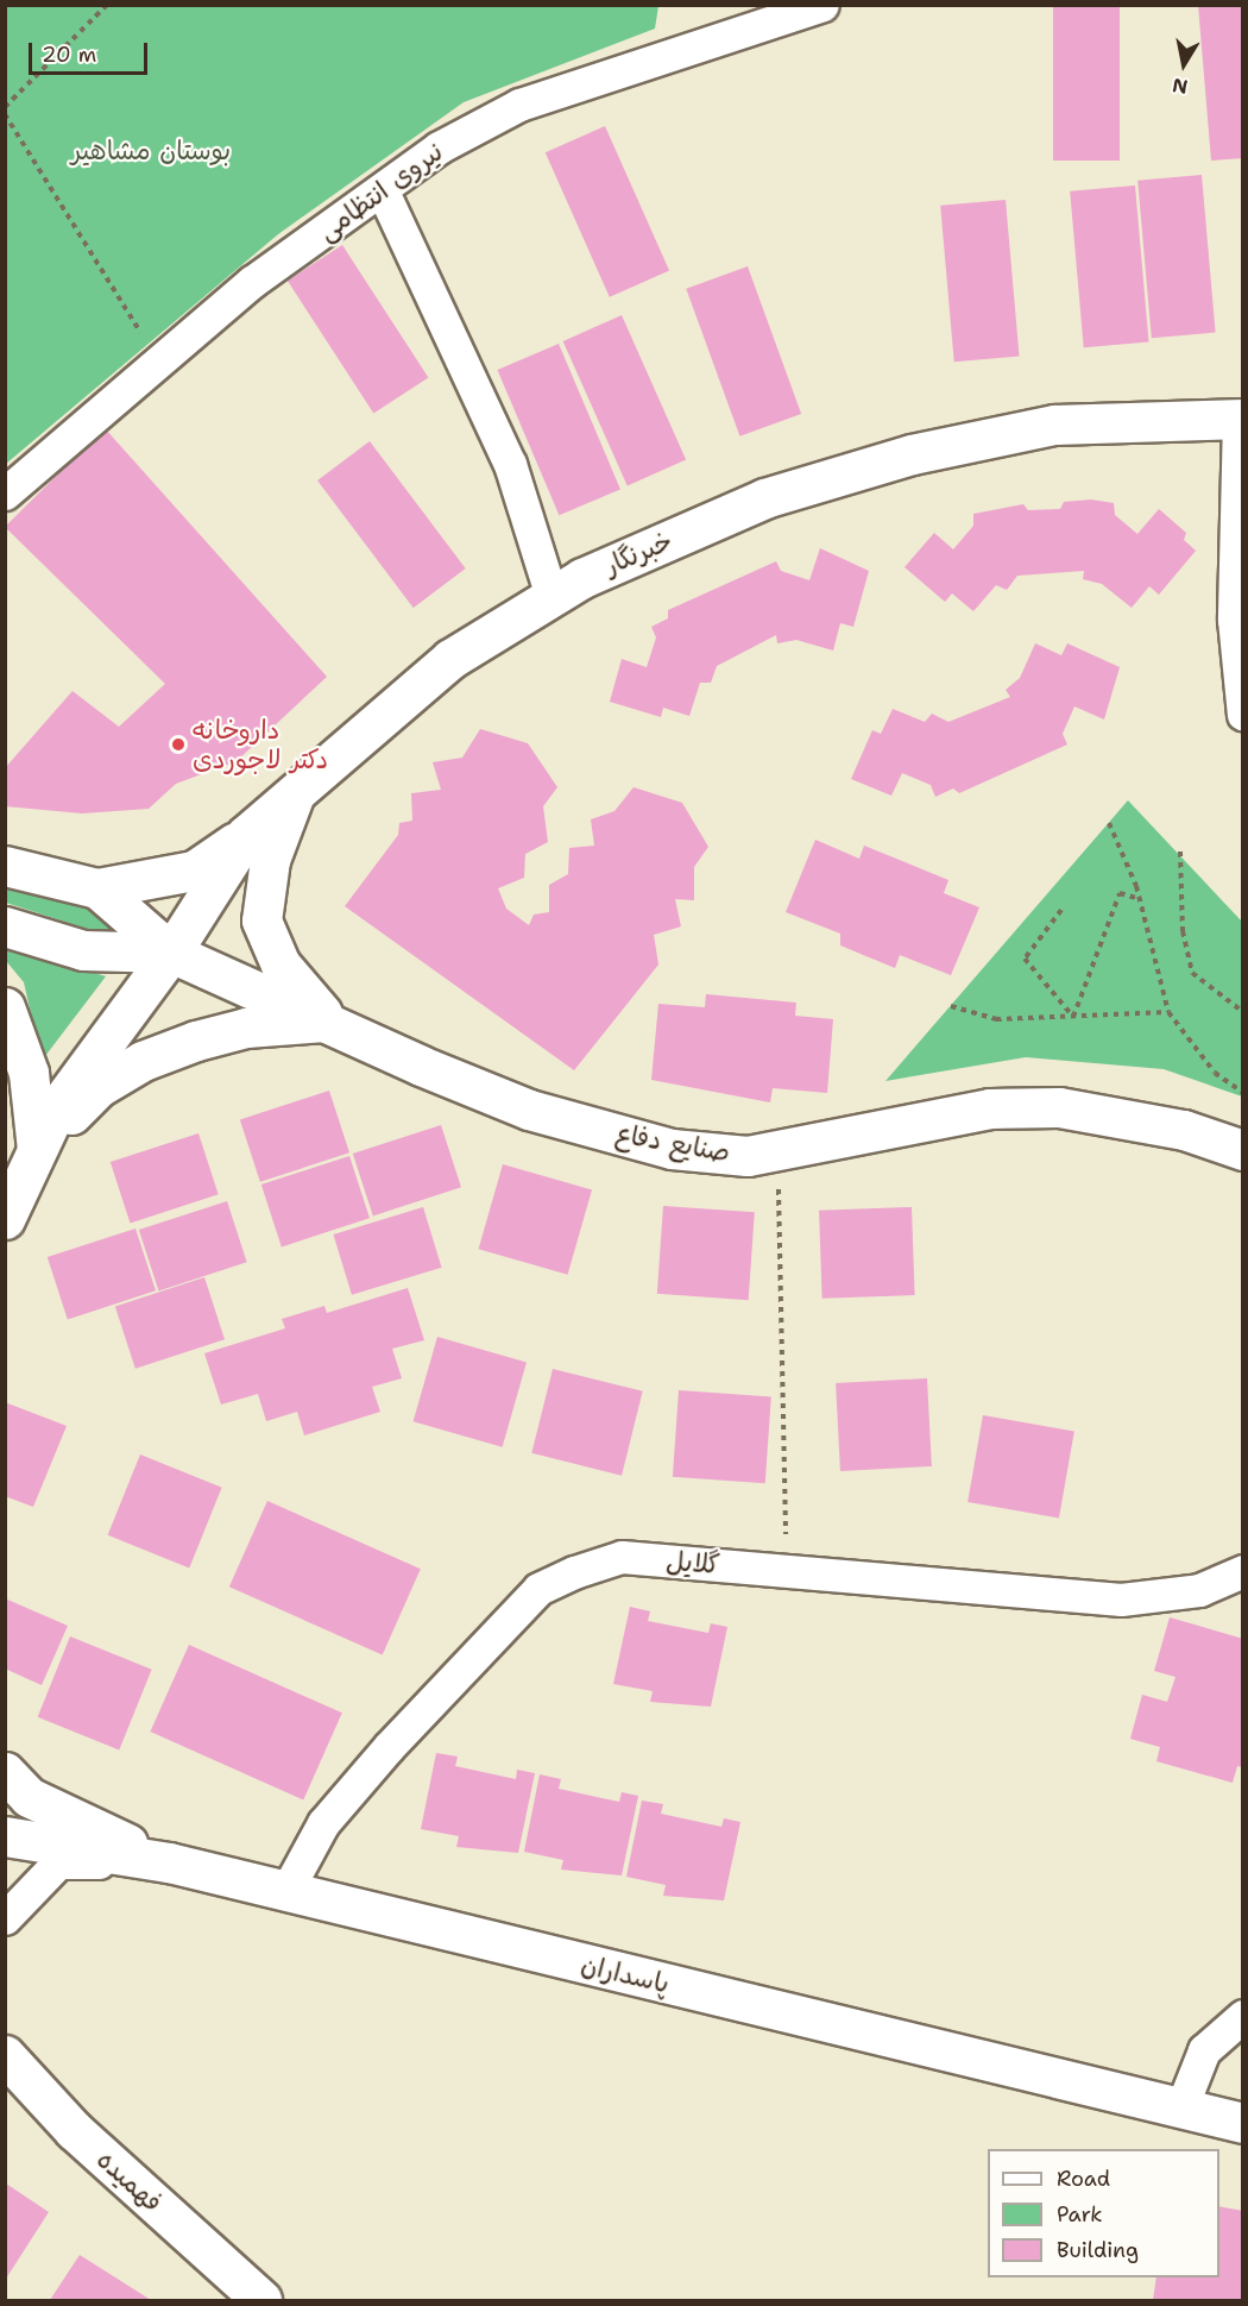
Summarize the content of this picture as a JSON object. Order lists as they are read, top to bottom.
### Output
{
  "streets": {
    "street": [
      "نیروی انتظامی",
      "خبرنگار",
      "صنایع دفاع",
      "گلایل",
      "پاسداران",
      "فهمیده"
    ]
  },
  "crossings": [
    ["خبرنگار", "صنایع دفاع"],
    ["گلایل", "پاسداران"]
  ],
  "parks": ["بوستان مشاهیر"],
  "places": ["داروخانه دکتر لاجوردی"],
  "legend": ["Road", "Park", "Building"],
  "scale_bar": "20 m",
  "north": "bottom"
}
